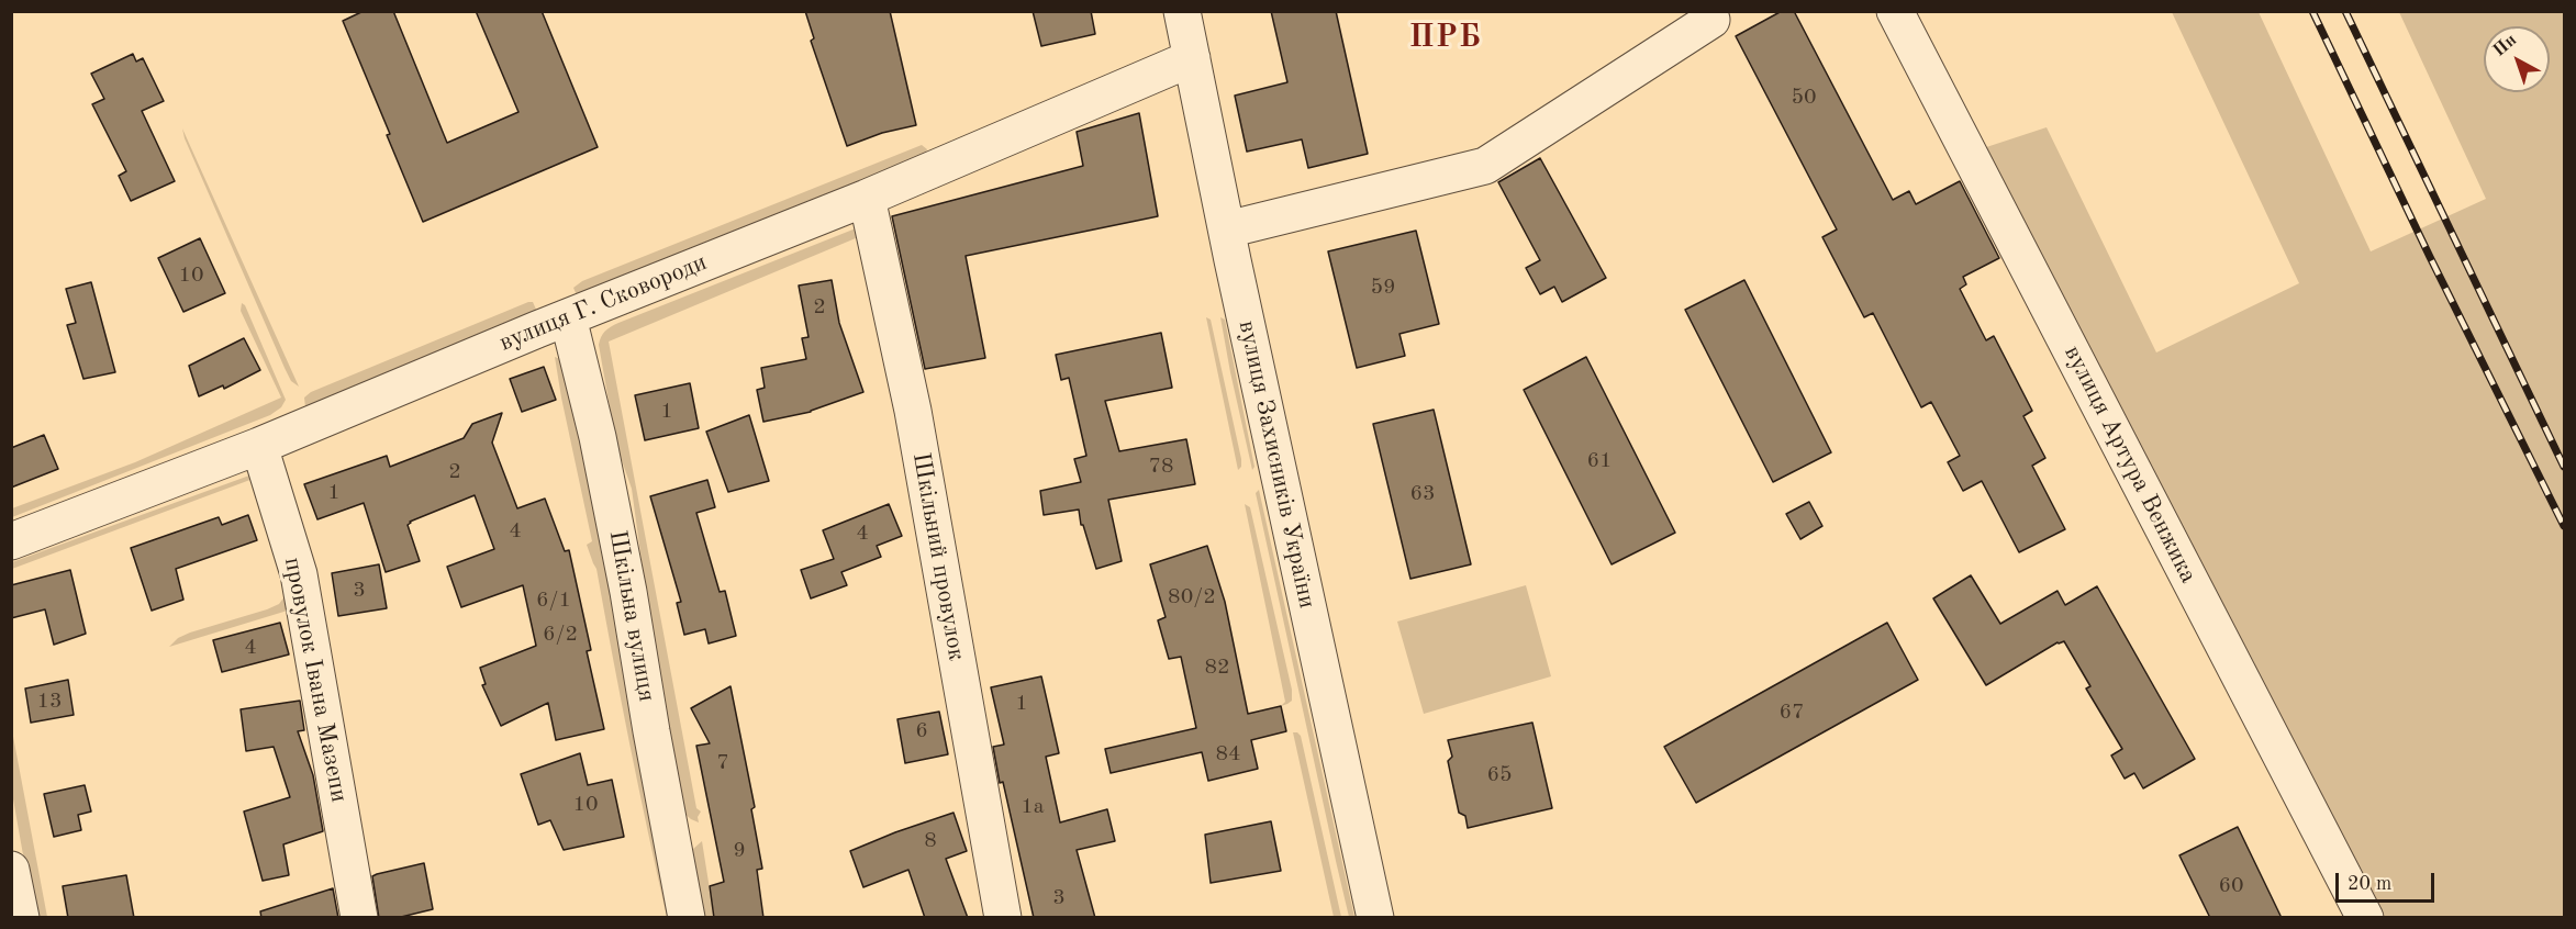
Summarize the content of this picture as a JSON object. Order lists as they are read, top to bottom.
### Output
{
  "streets": {
    "street": [
      "вулиця Г. Сковороди",
      "вулиця Захисників України",
      "вулиця Артура Венжика",
      "Шкільний провулок",
      "Шкільна вулиця",
      "провулок Івана Мазепи"
    ]
  },
  "crossings": [
    ["вулиця Г. Сковороди", "вулиця Захисників України"],
    ["вулиця Г. Сковороди", "Шкільний провулок"],
    ["вулиця Г. Сковороди", "Шкільна вулиця"],
    ["вулиця Г. Сковороди", "провулок Івана Мазепи"]
  ],
  "districts": ["ПРБ"],
  "house_numbers": [
    "50",
    "10",
    "59",
    "2",
    "1",
    "61",
    "78",
    "2",
    "1",
    "63",
    "4",
    "4",
    "3",
    "80/2",
    "6/1",
    "6/2",
    "4",
    "82",
    "13",
    "1",
    "67",
    "6",
    "84",
    "7",
    "65",
    "10",
    "1а",
    "8",
    "9",
    "60",
    "3"
  ],
  "scale_bar": "20 m",
  "north": "top left"
}
